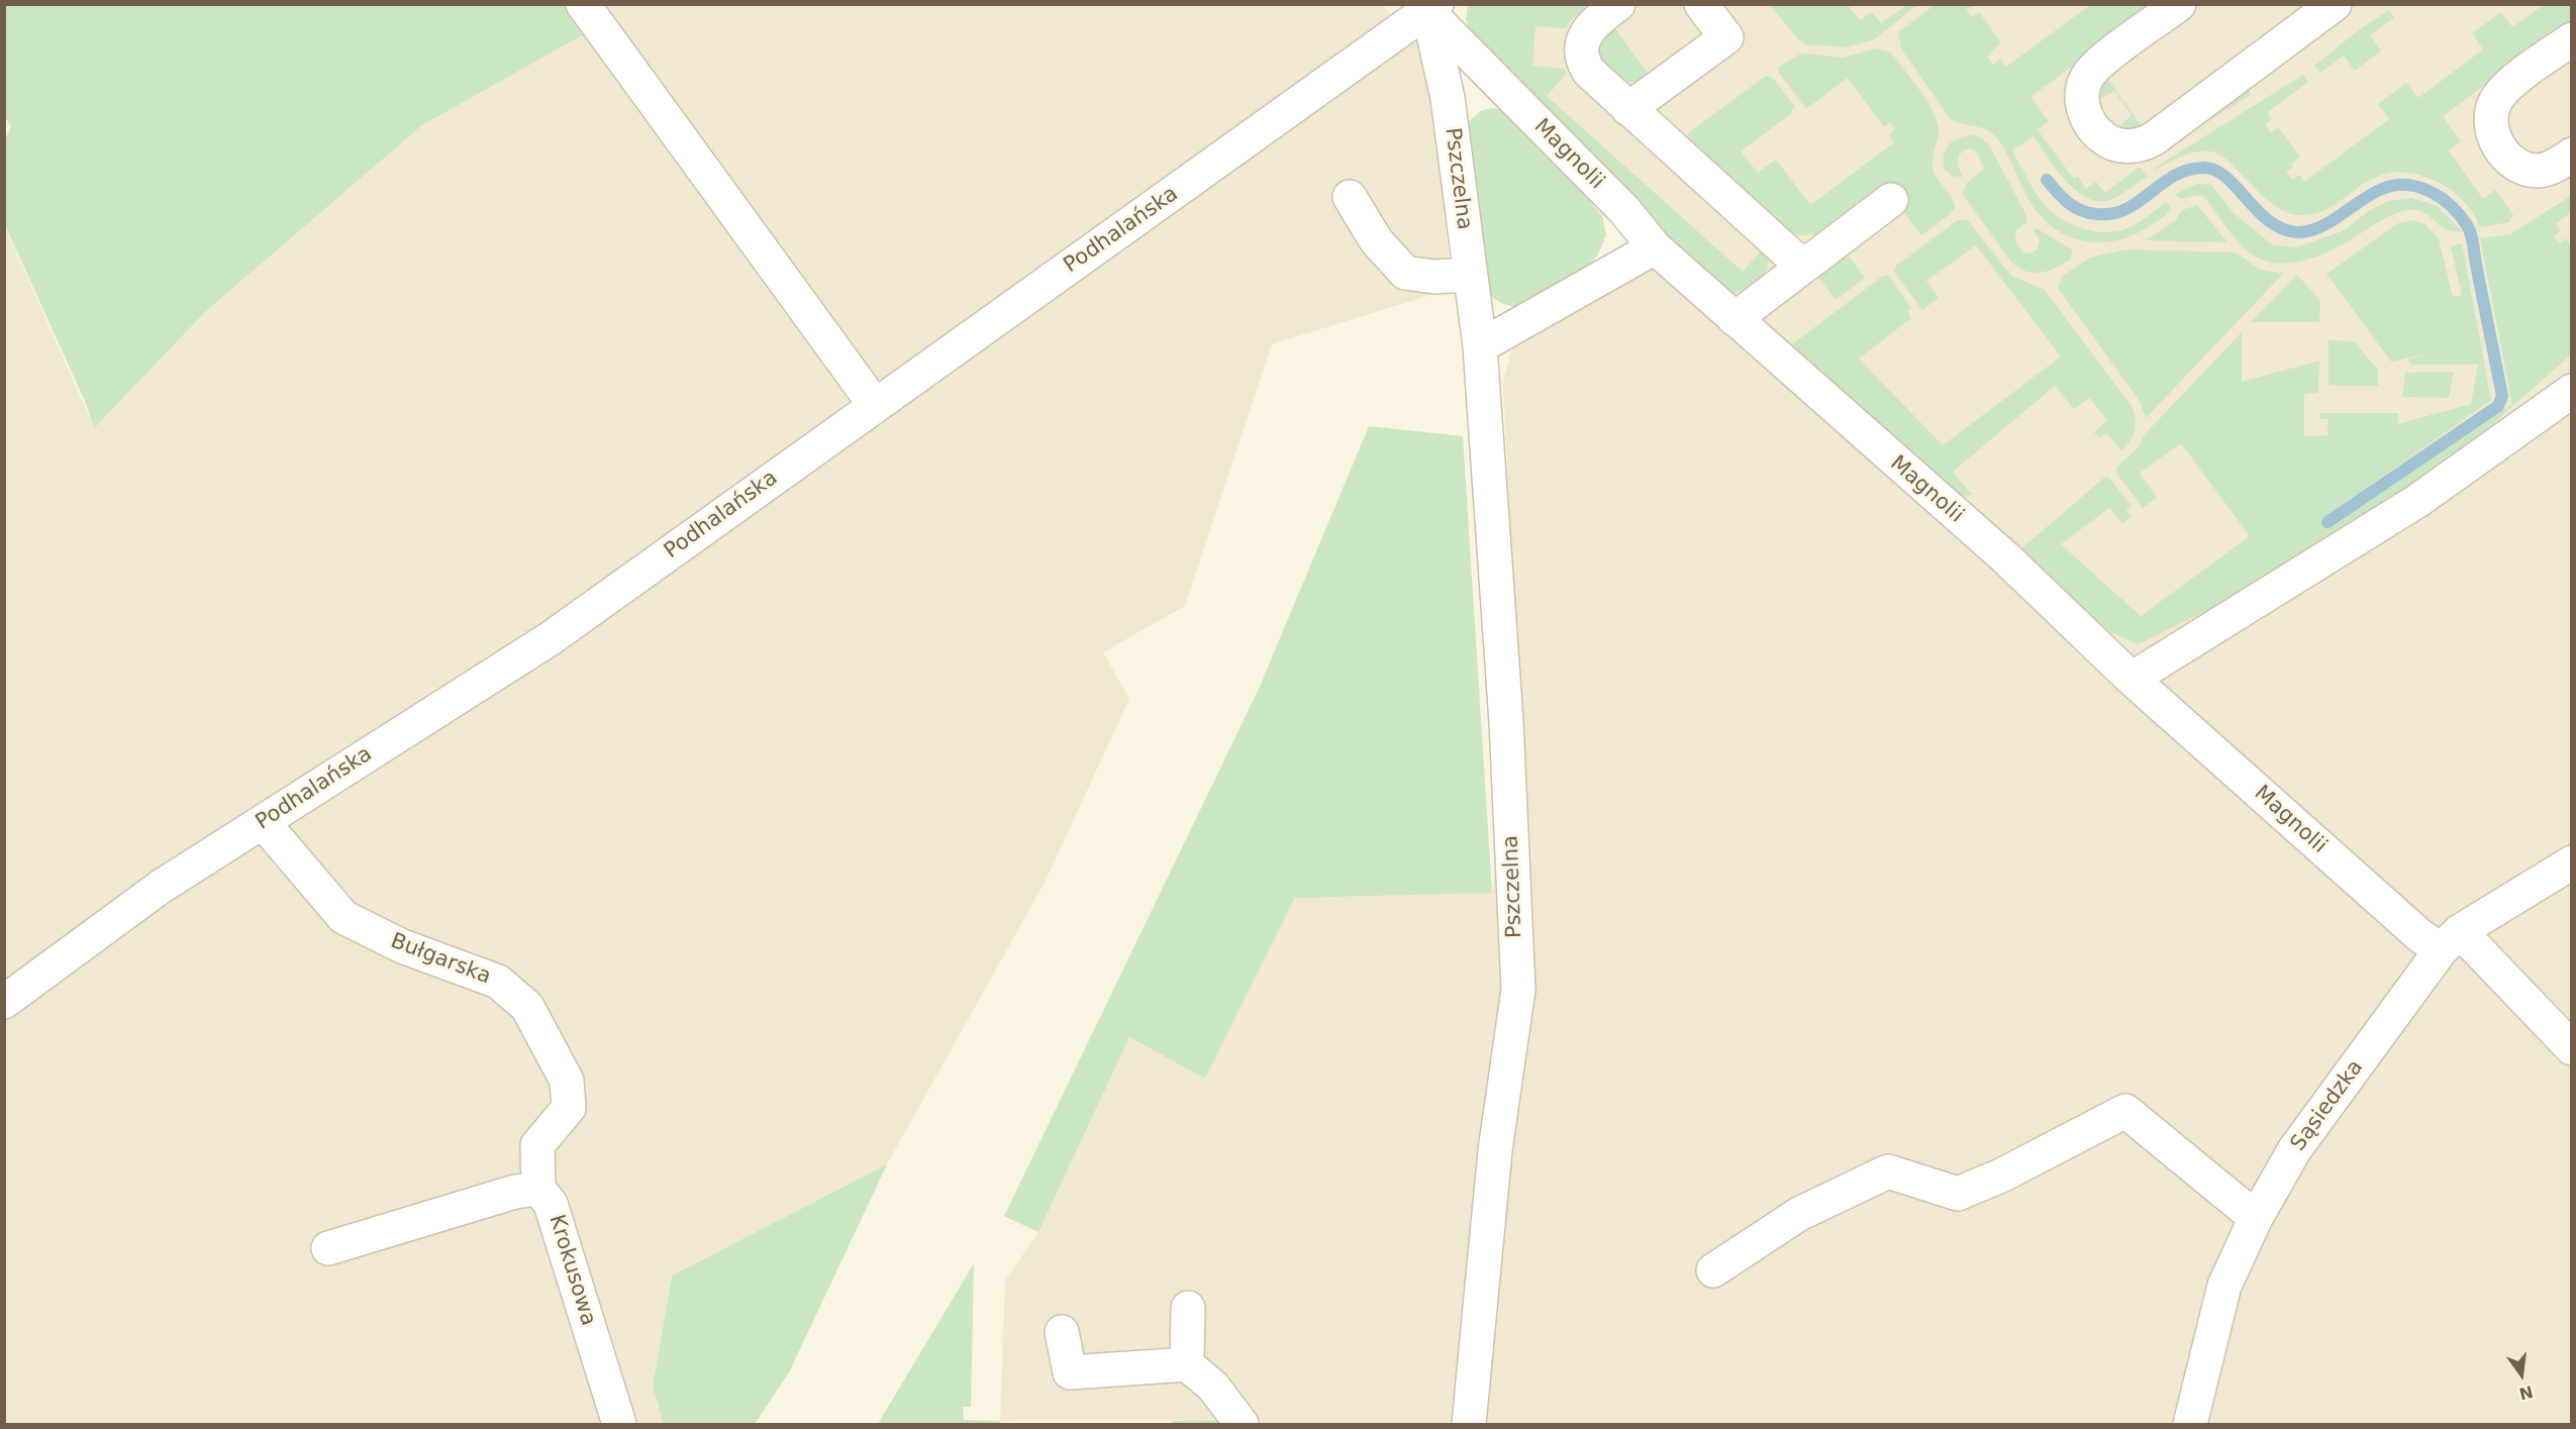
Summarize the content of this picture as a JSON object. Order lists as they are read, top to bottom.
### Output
{
  "streets": {
    "street": [
      "Magnolii",
      "Pszczelna",
      "Podhalańska",
      "Bułgarska",
      "Sąsiedzka",
      "Krokusowa"
    ]
  },
  "crossings": [
    ["Magnolii", "Pszczelna"],
    ["Magnolii", "Podhalańska"],
    ["Magnolii", "Sąsiedzka"],
    ["Pszczelna", "Podhalańska"],
    ["Podhalańska", "Bułgarska"],
    ["Bułgarska", "Krokusowa"]
  ],
  "north": "bottom"
}
